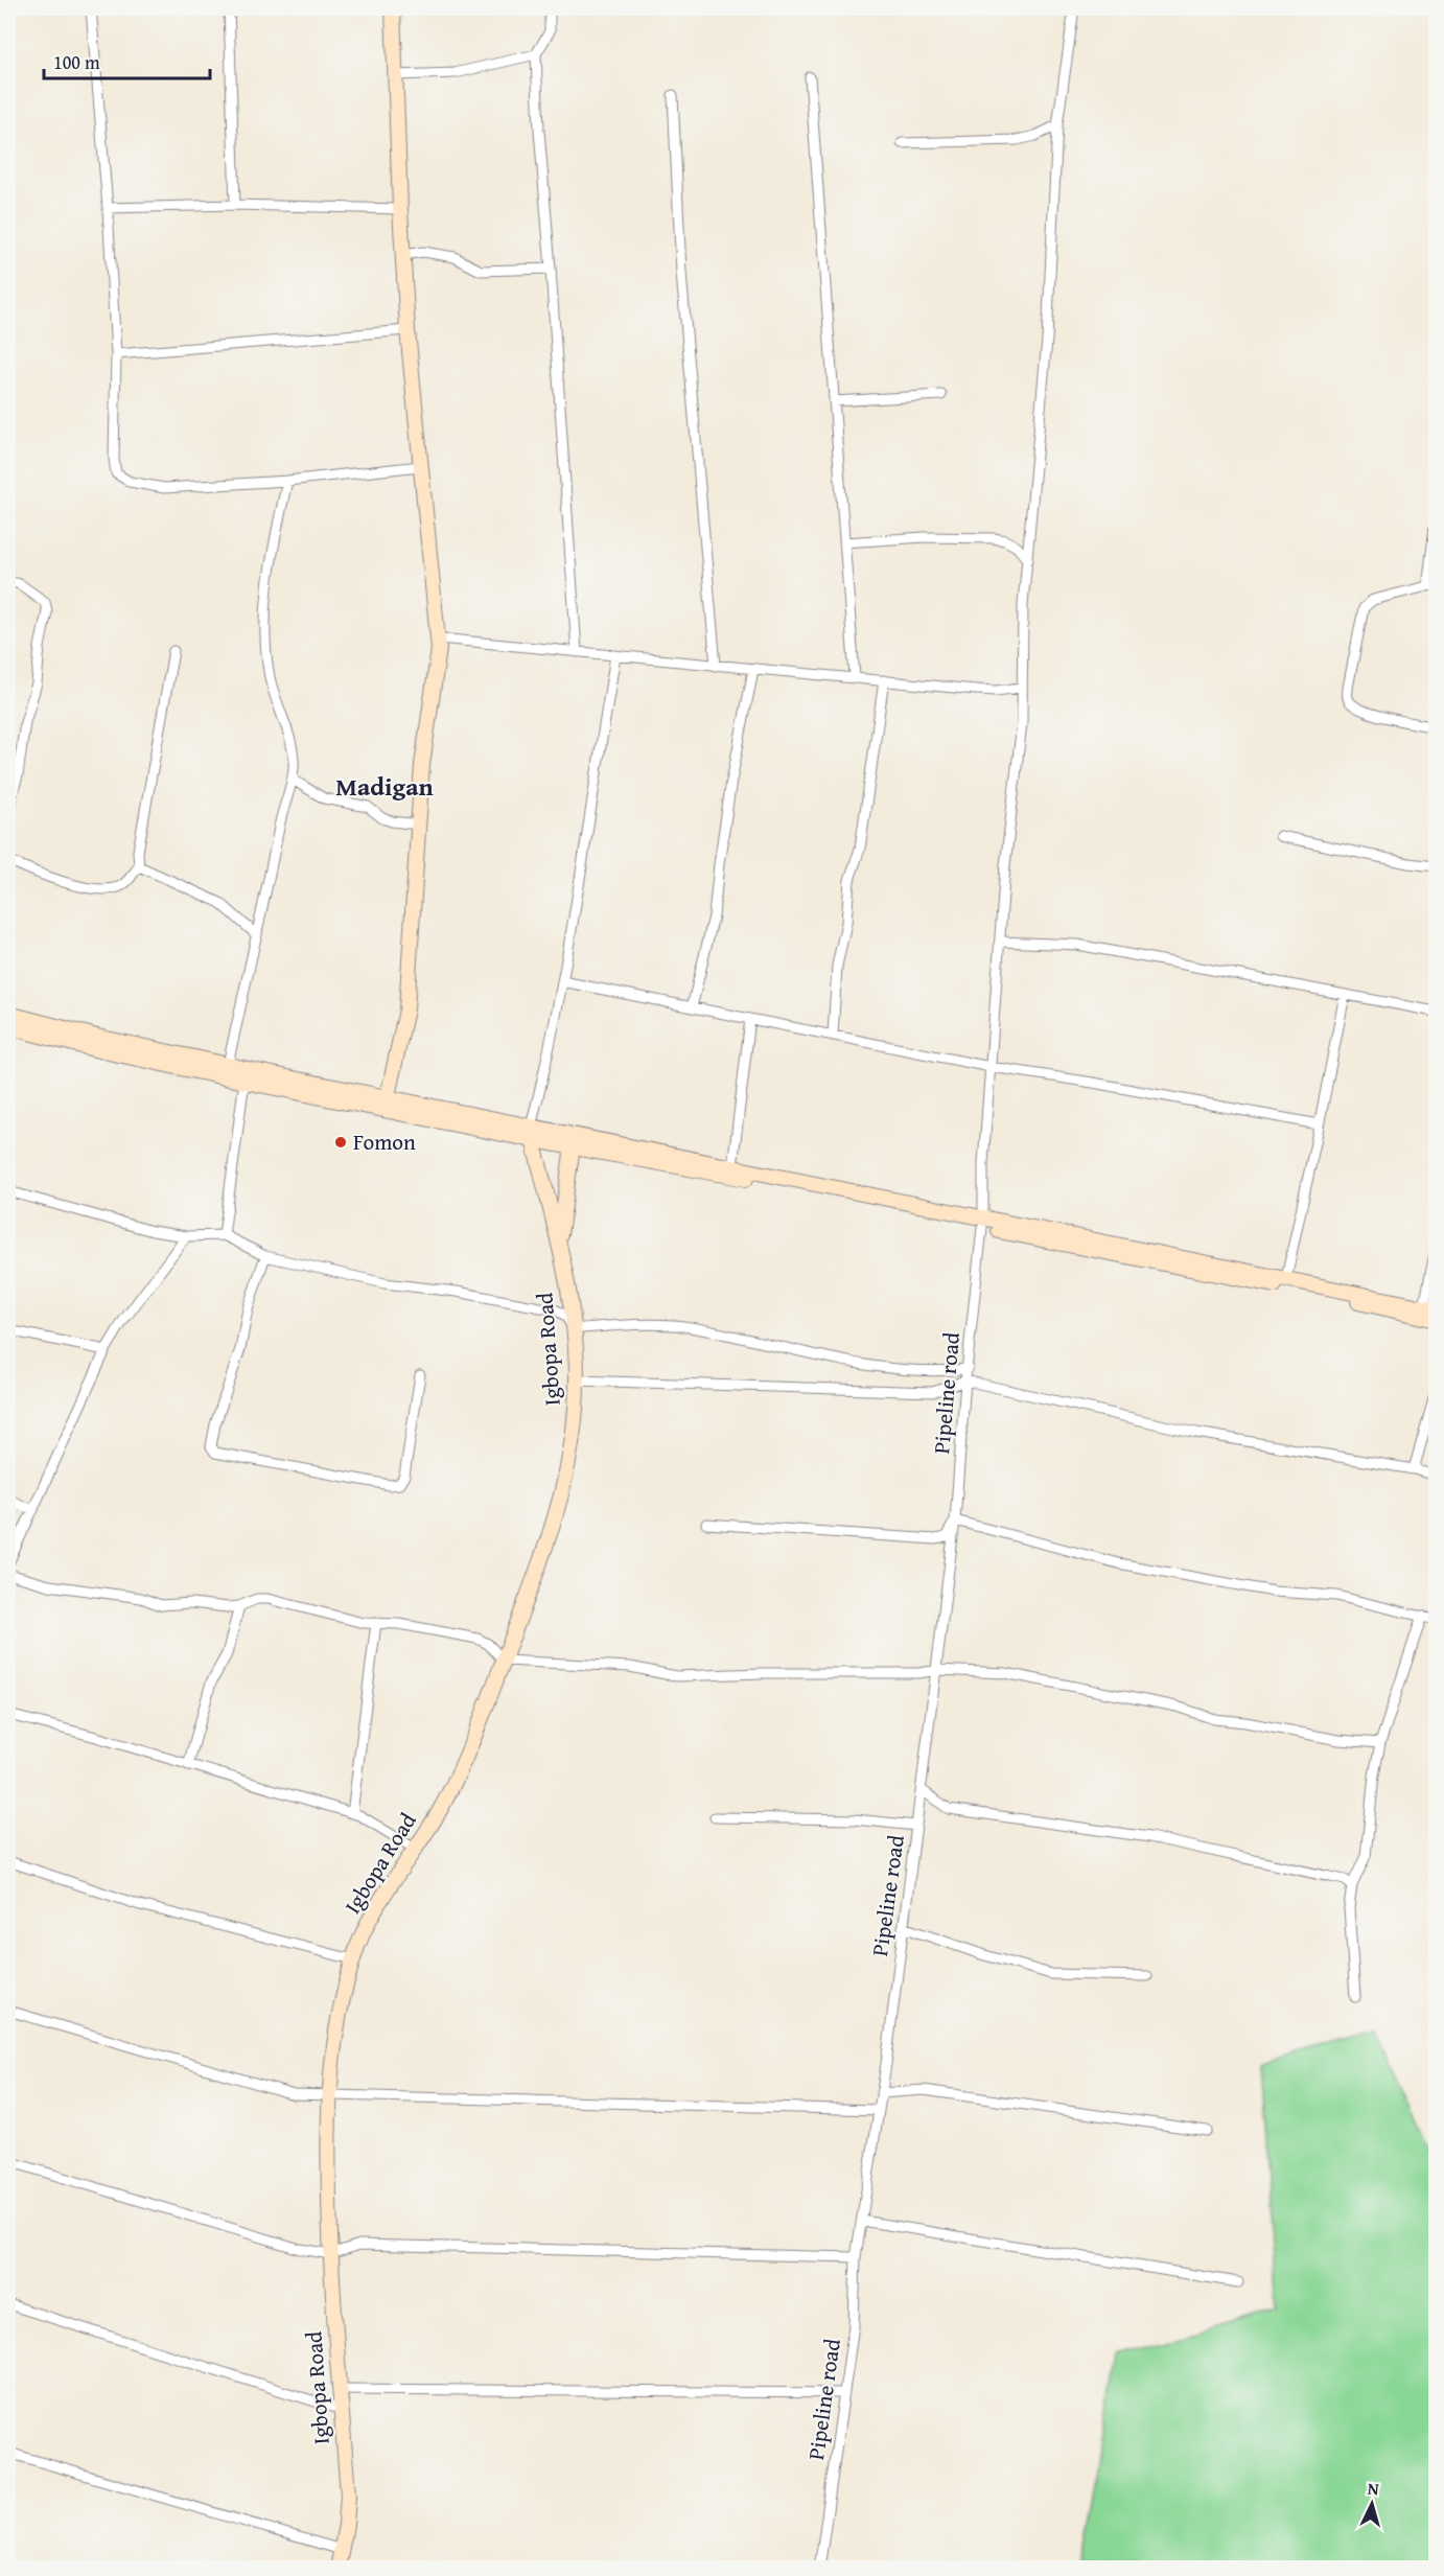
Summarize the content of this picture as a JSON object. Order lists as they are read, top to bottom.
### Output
{
  "streets": {
    "main road": ["Igbopa Road"],
    "street": ["Pipeline road"]
  },
  "districts": ["Madigan"],
  "places": ["Fomon"],
  "scale_bar": "100 m",
  "north": "top"
}
